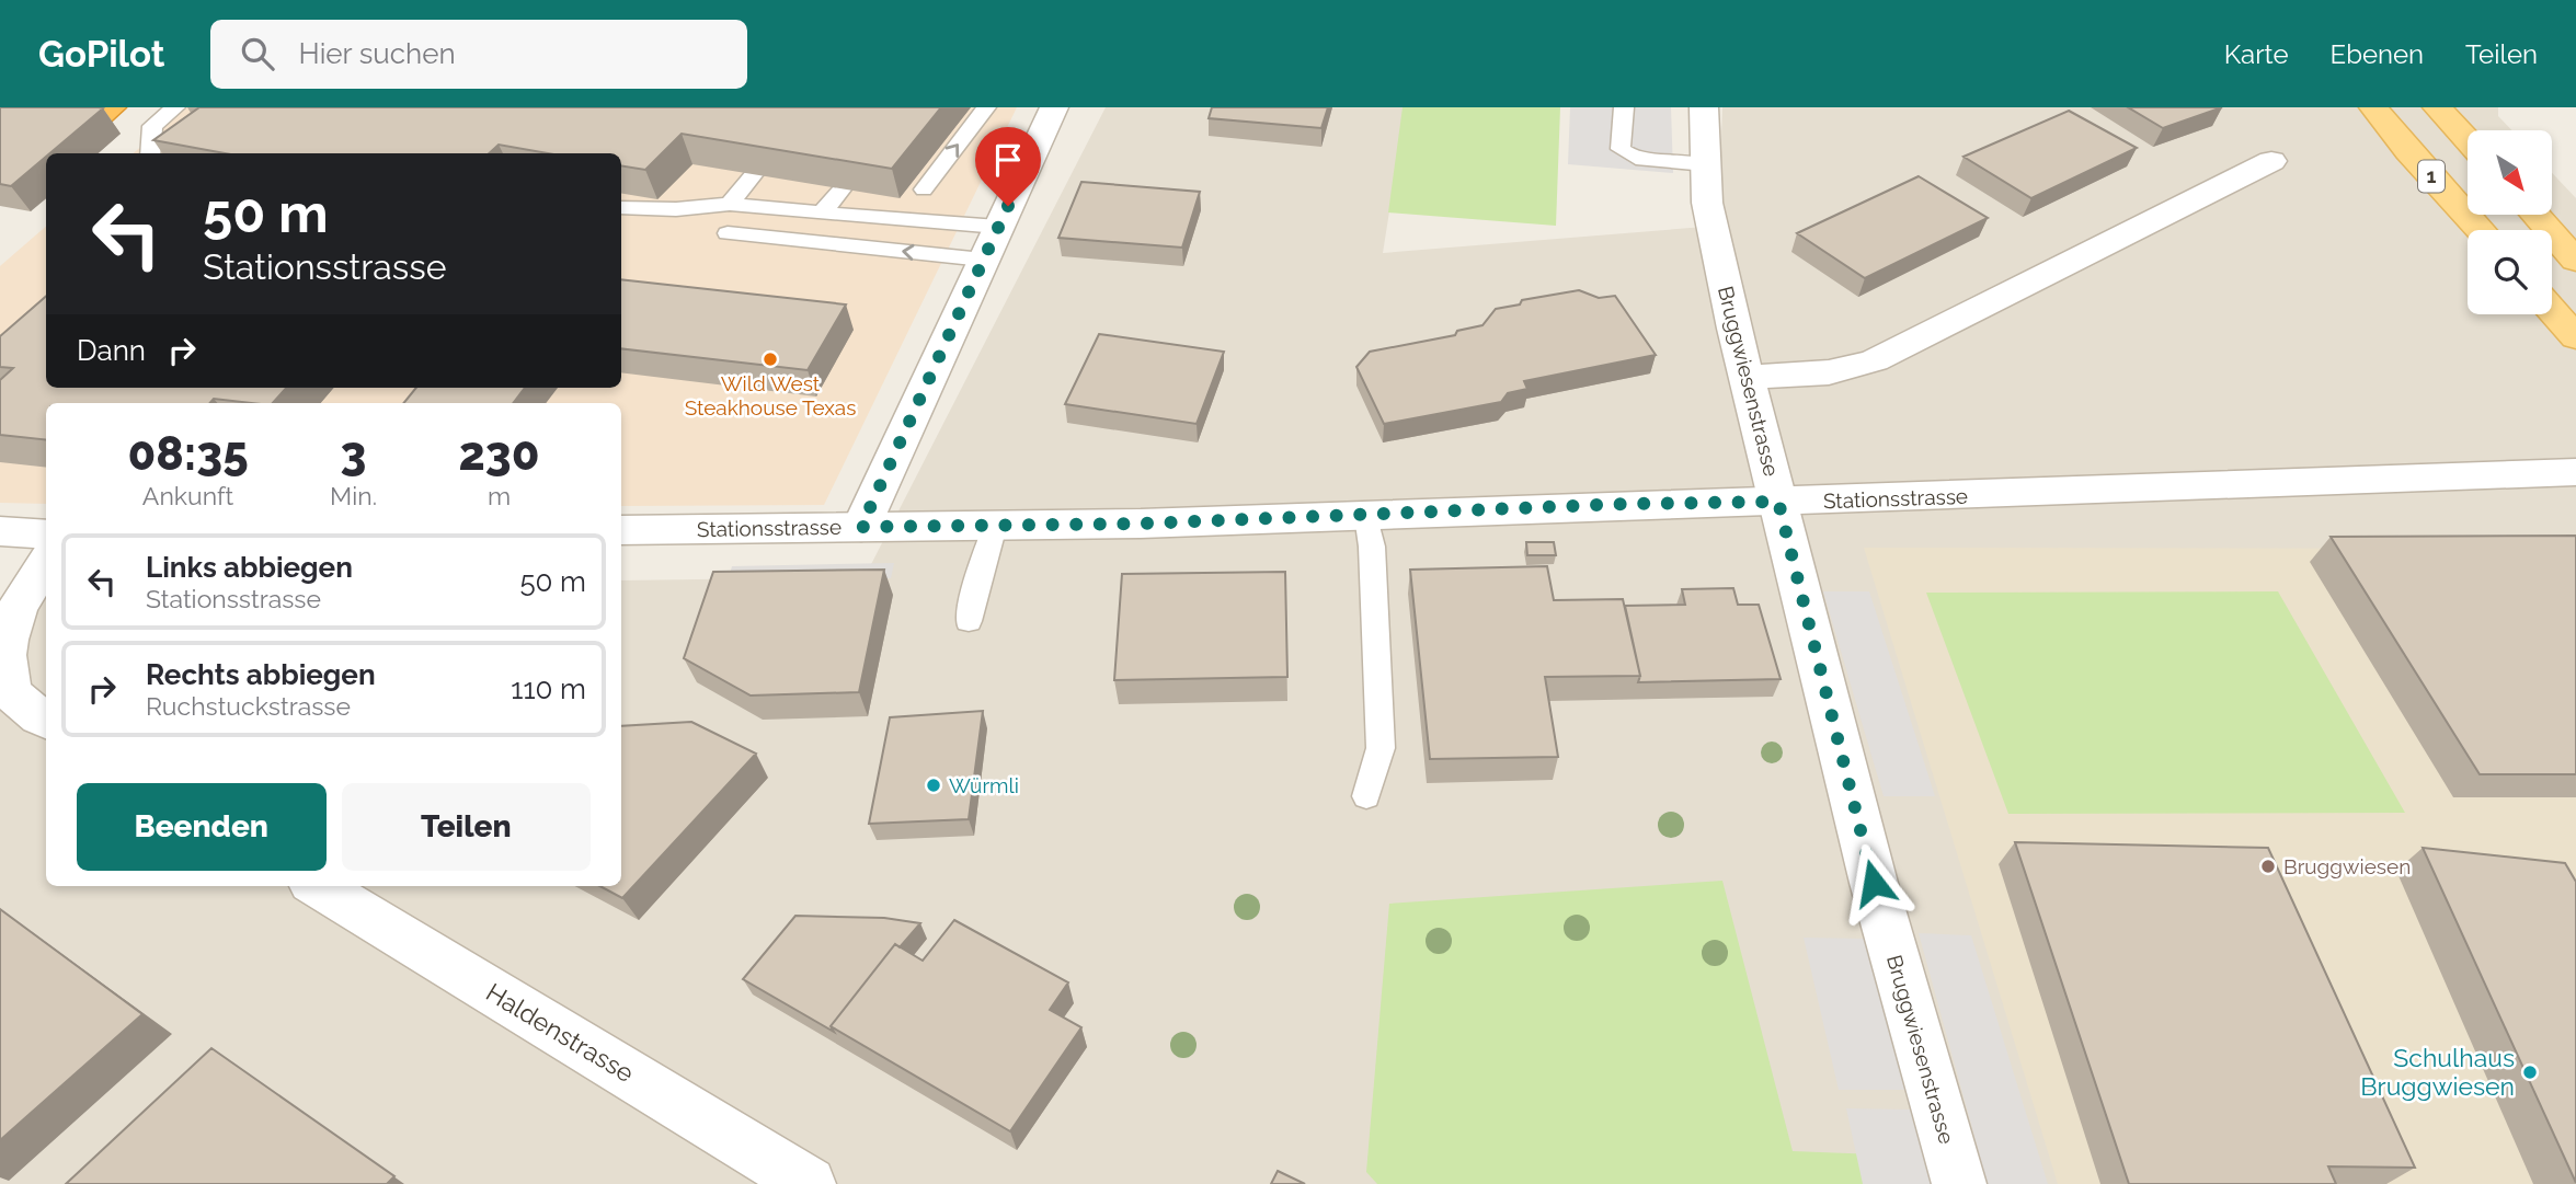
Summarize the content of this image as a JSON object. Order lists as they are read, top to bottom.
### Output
{
  "streets": {
    "main road": ["1"],
    "street": ["Bruggwiesenstrasse", "Stationsstrasse", "Haldenstrasse"]
  },
  "crossings": [
    ["Bruggwiesenstrasse", "Stationsstrasse"]
  ],
  "places": [
    "Wild West Steakhouse Texas",
    "Würmli",
    "Bruggwiesen",
    "Schulhaus Bruggwiesen"
  ],
  "north": "bottom right",
  "page": {
    "header": "GoPilot",
    "search": "Hier suchen",
    "nav": ["Karte", "Ebenen", "Teilen"],
    "turn": ["50 m", "Stationsstrasse"],
    "then": "Dann",
    "eta": [
      "08:35",
      "Ankunft",
      "3",
      "Min.",
      "230",
      "m"
    ],
    "list": [
      {
        "name": "Links abbiegen",
        "note": "Stationsstrasse",
        "value": "50 m"
      },
      {
        "name": "Rechts abbiegen",
        "note": "Ruchstuckstrasse",
        "value": "110 m"
      }
    ],
    "buttons": ["Beenden", "Teilen"]
  }
}
